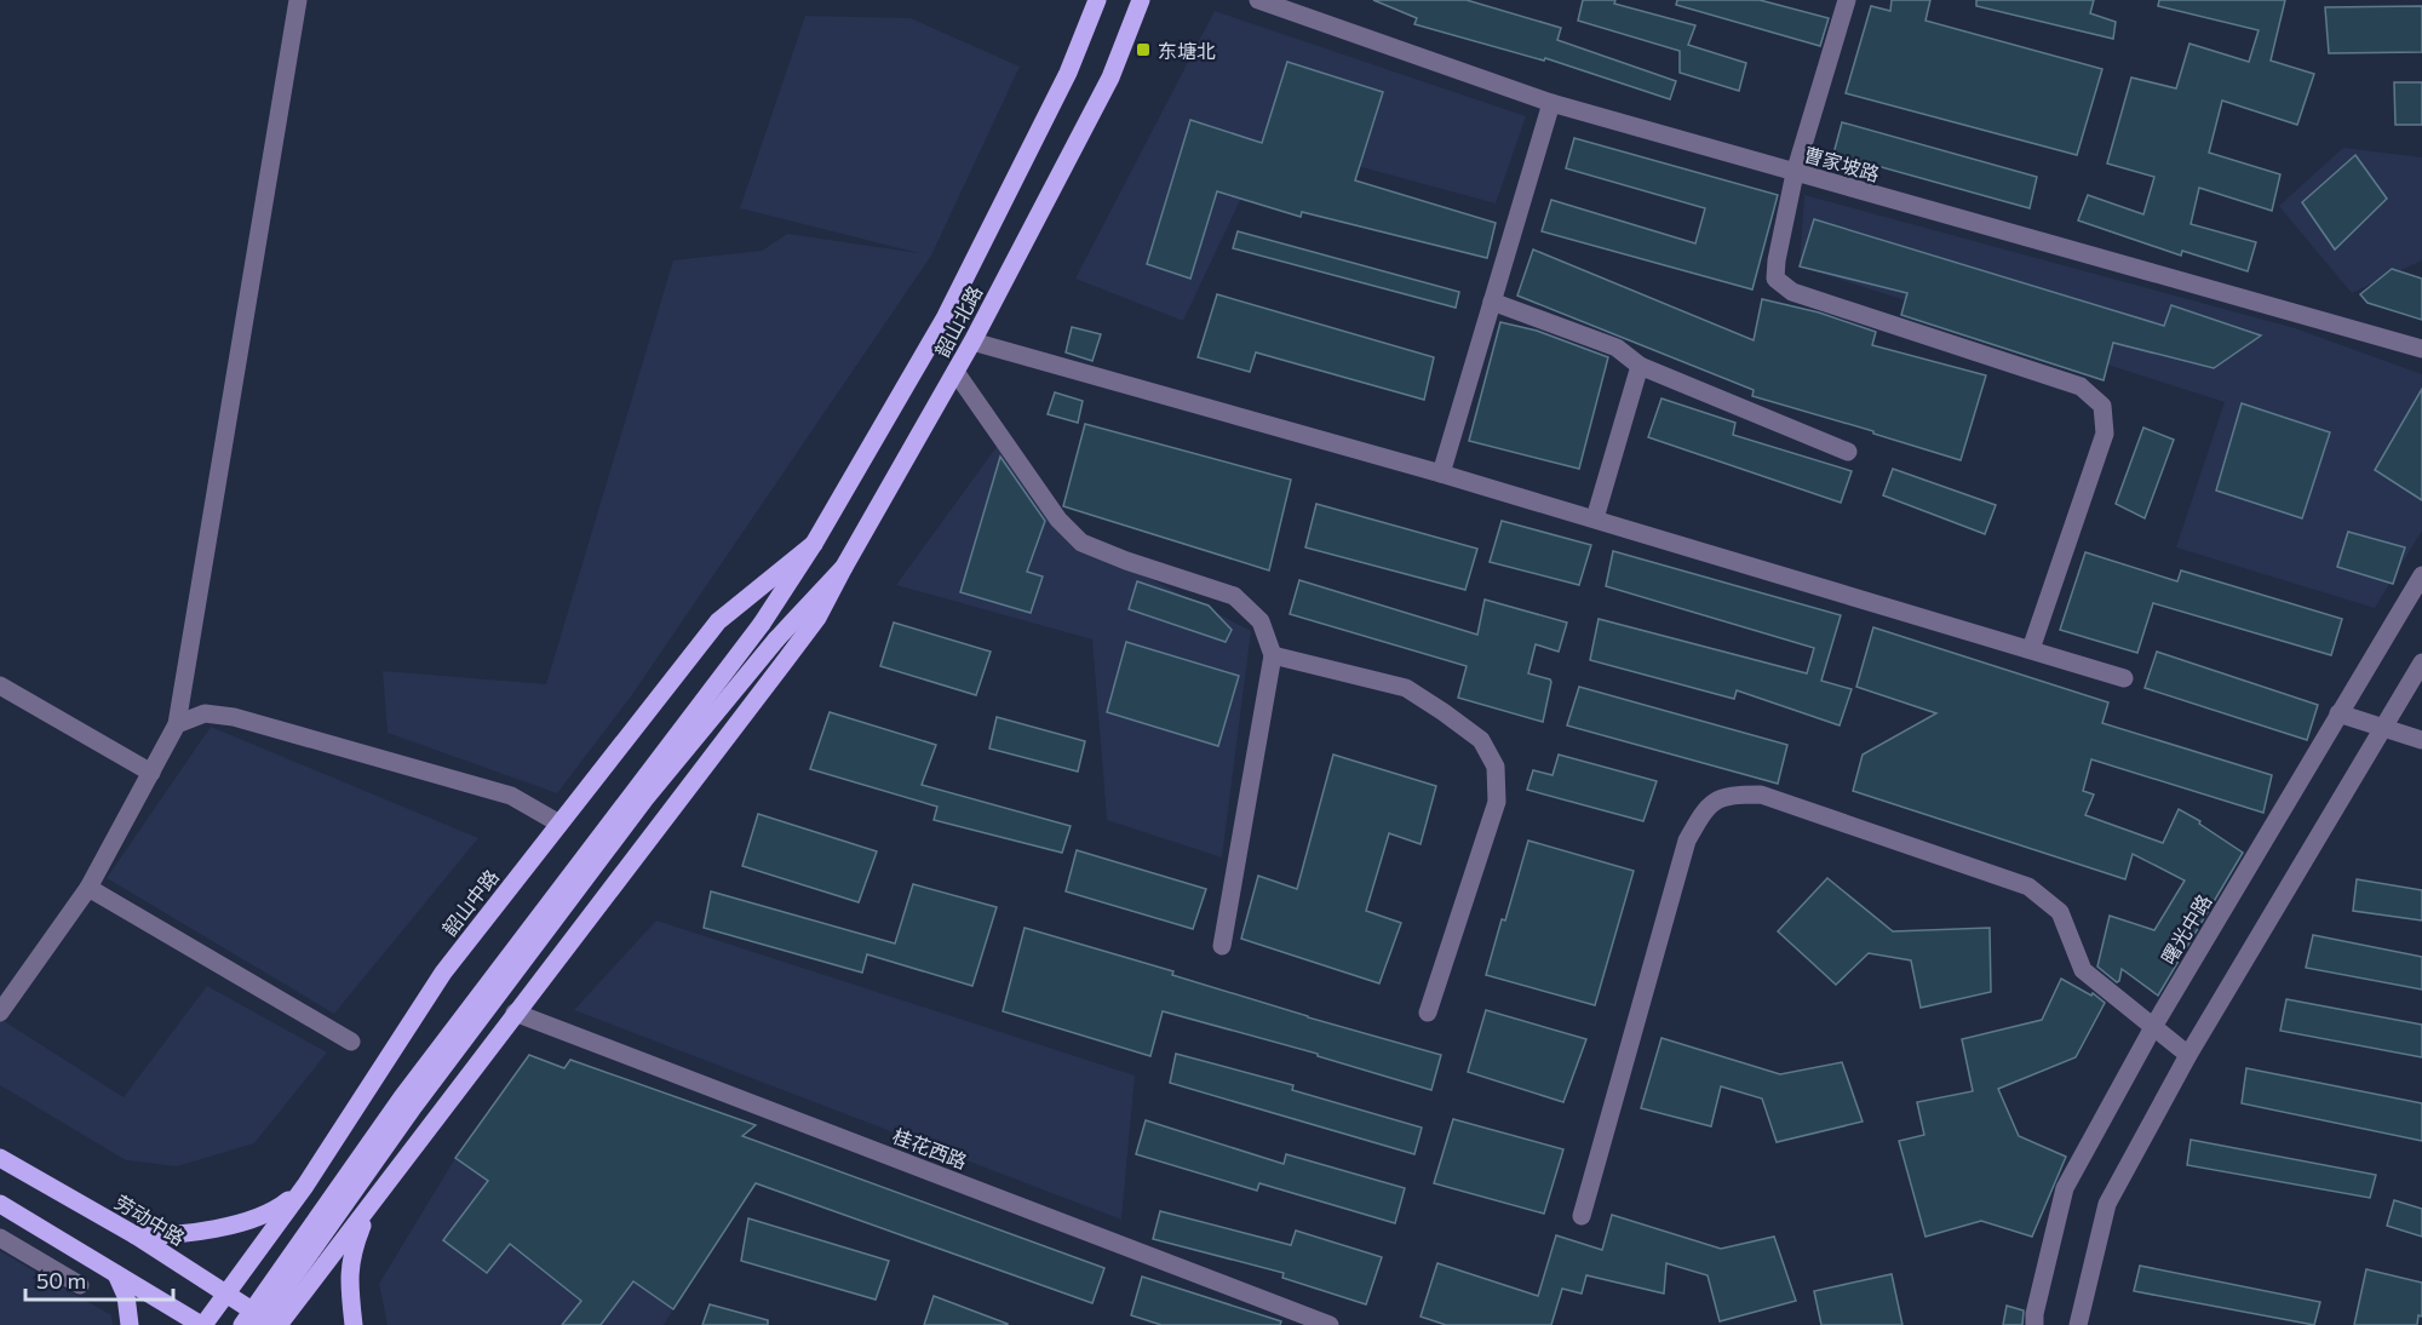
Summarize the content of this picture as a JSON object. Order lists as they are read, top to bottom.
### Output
{
  "streets": {
    "main road": ["韶山北路", "韶山中路", "劳动中路"],
    "street": ["曹家坡路", "曙光中路", "桂花西路"]
  },
  "crossings": [
    ["韶山北路", "韶山中路"],
    ["韶山中路", "劳动中路"]
  ],
  "places": {
    "transit": ["东塘北"]
  },
  "scale_bar": "50 m"
}
